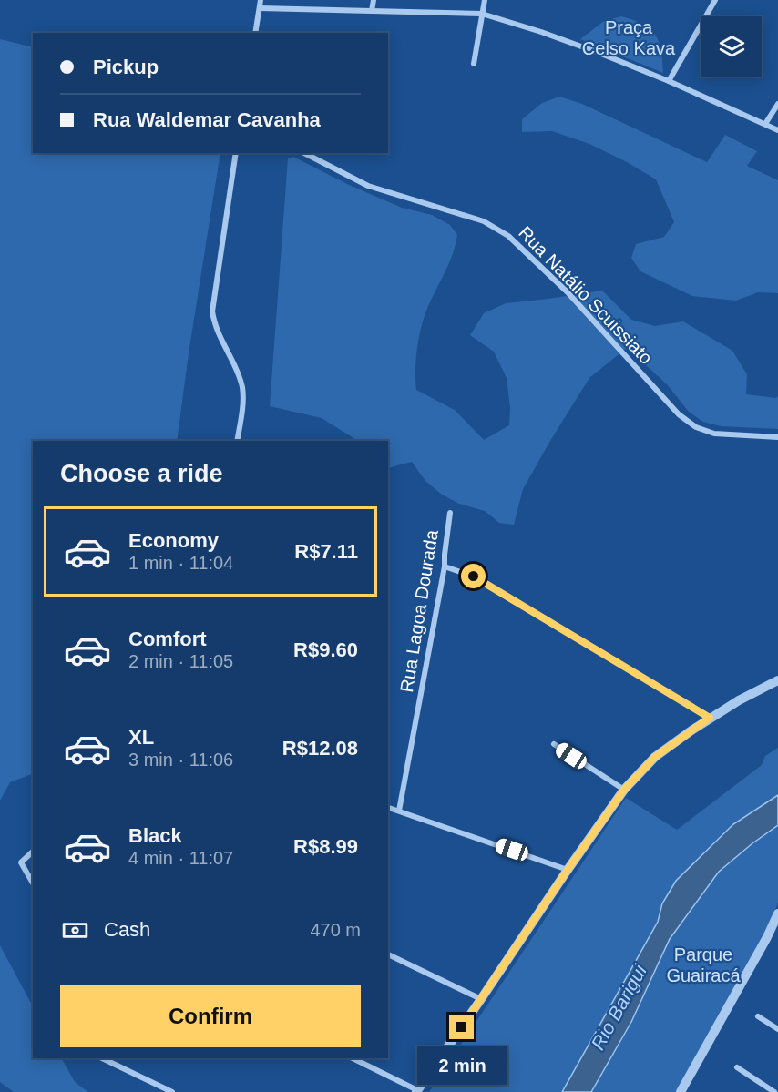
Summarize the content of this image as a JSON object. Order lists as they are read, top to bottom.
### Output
{
  "streets": {
    "street": ["Rua Natálio Scuissiato", "Rua Lagoa Dourada"]
  },
  "water": ["Rio Barigui"],
  "parks": ["Praça Celso Kava", "Parque Guairacá"],
  "page": {
    "banner": ["Pickup", "Rua Waldemar Cavanha"],
    "heading": "Choose a ride",
    "list": [
      {
        "name": "Economy",
        "note": "1 min · 11:04",
        "value": "R$7.11"
      },
      {
        "name": "Comfort",
        "note": "2 min · 11:05",
        "value": "R$9.60"
      },
      {
        "name": "XL",
        "note": "3 min · 11:06",
        "value": "R$12.08"
      },
      {
        "name": "Black",
        "note": "4 min · 11:07",
        "value": "R$8.99"
      }
    ],
    "pay": ["Cash", "470 m"],
    "buttons": "Confirm",
    "bubble": "2 min"
  }
}
